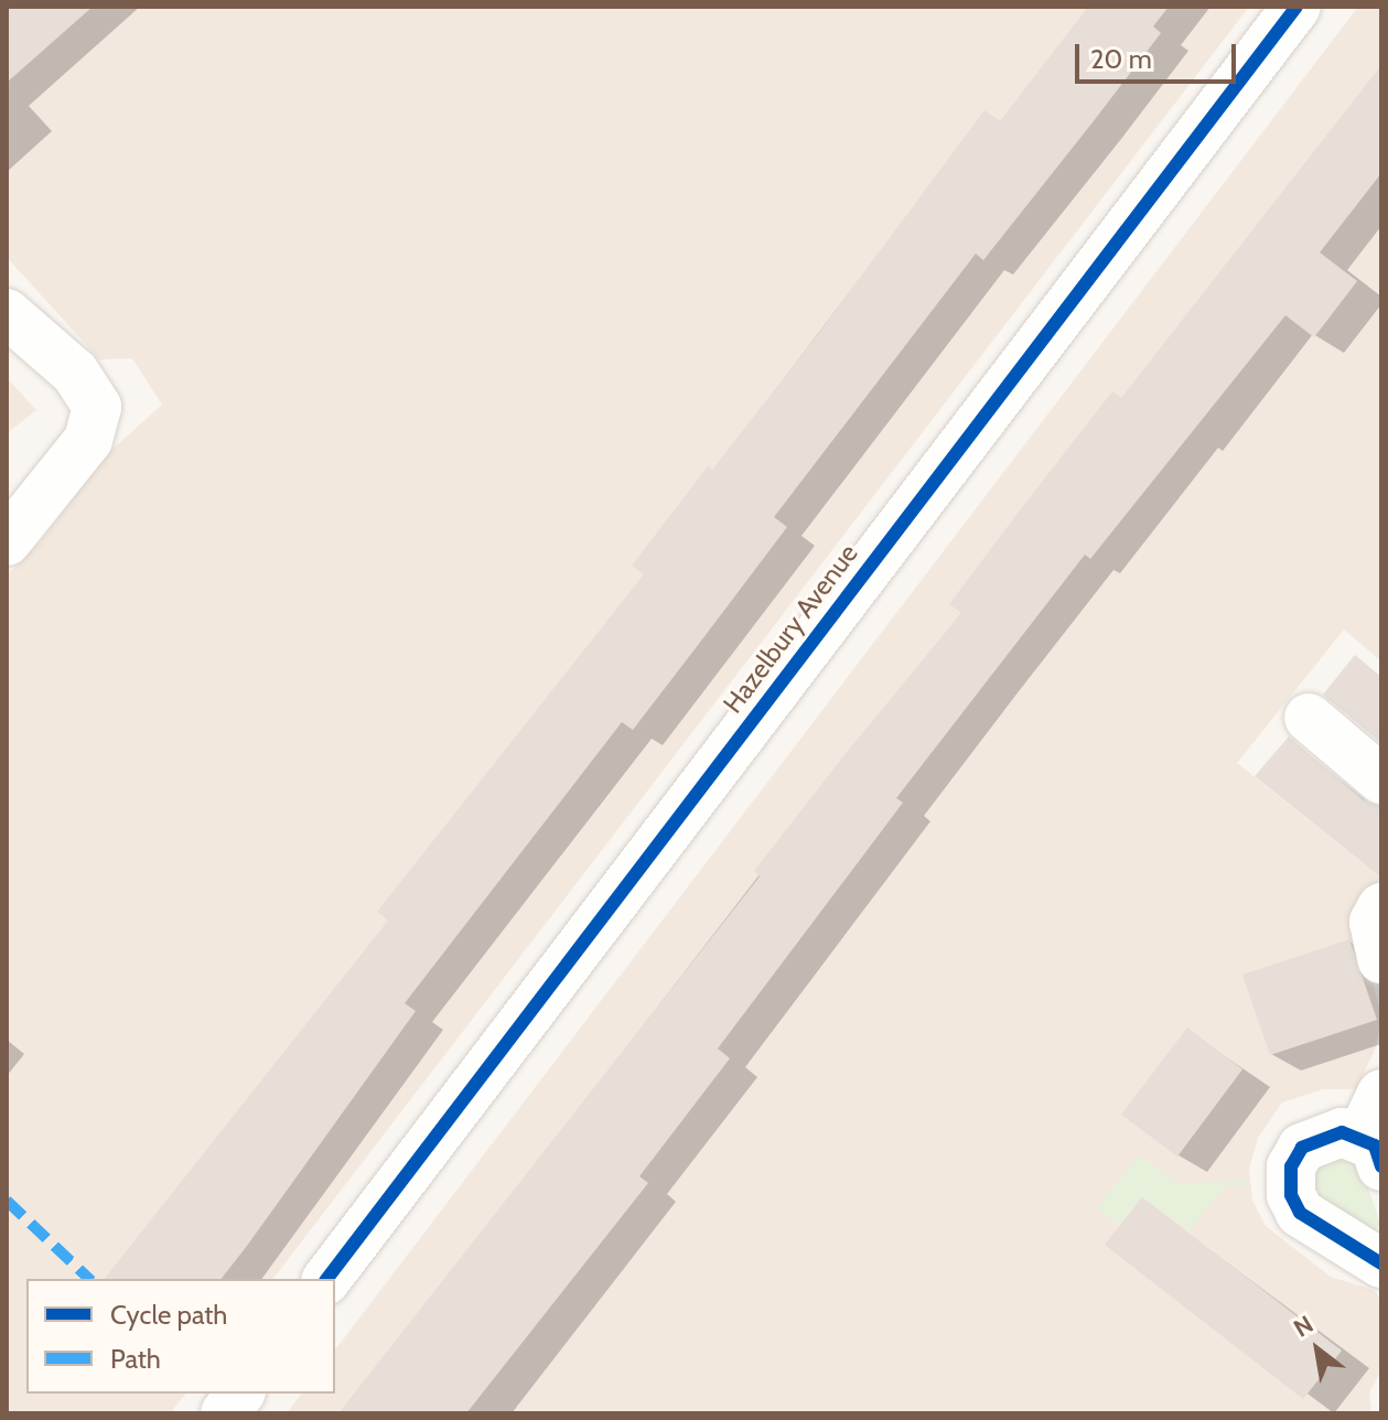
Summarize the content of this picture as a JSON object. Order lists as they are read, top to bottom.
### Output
{
  "streets": {
    "street": ["Hazelbury Avenue"]
  },
  "legend": ["Cycle path", "Path"],
  "scale_bar": "20 m",
  "north": "top left"
}
